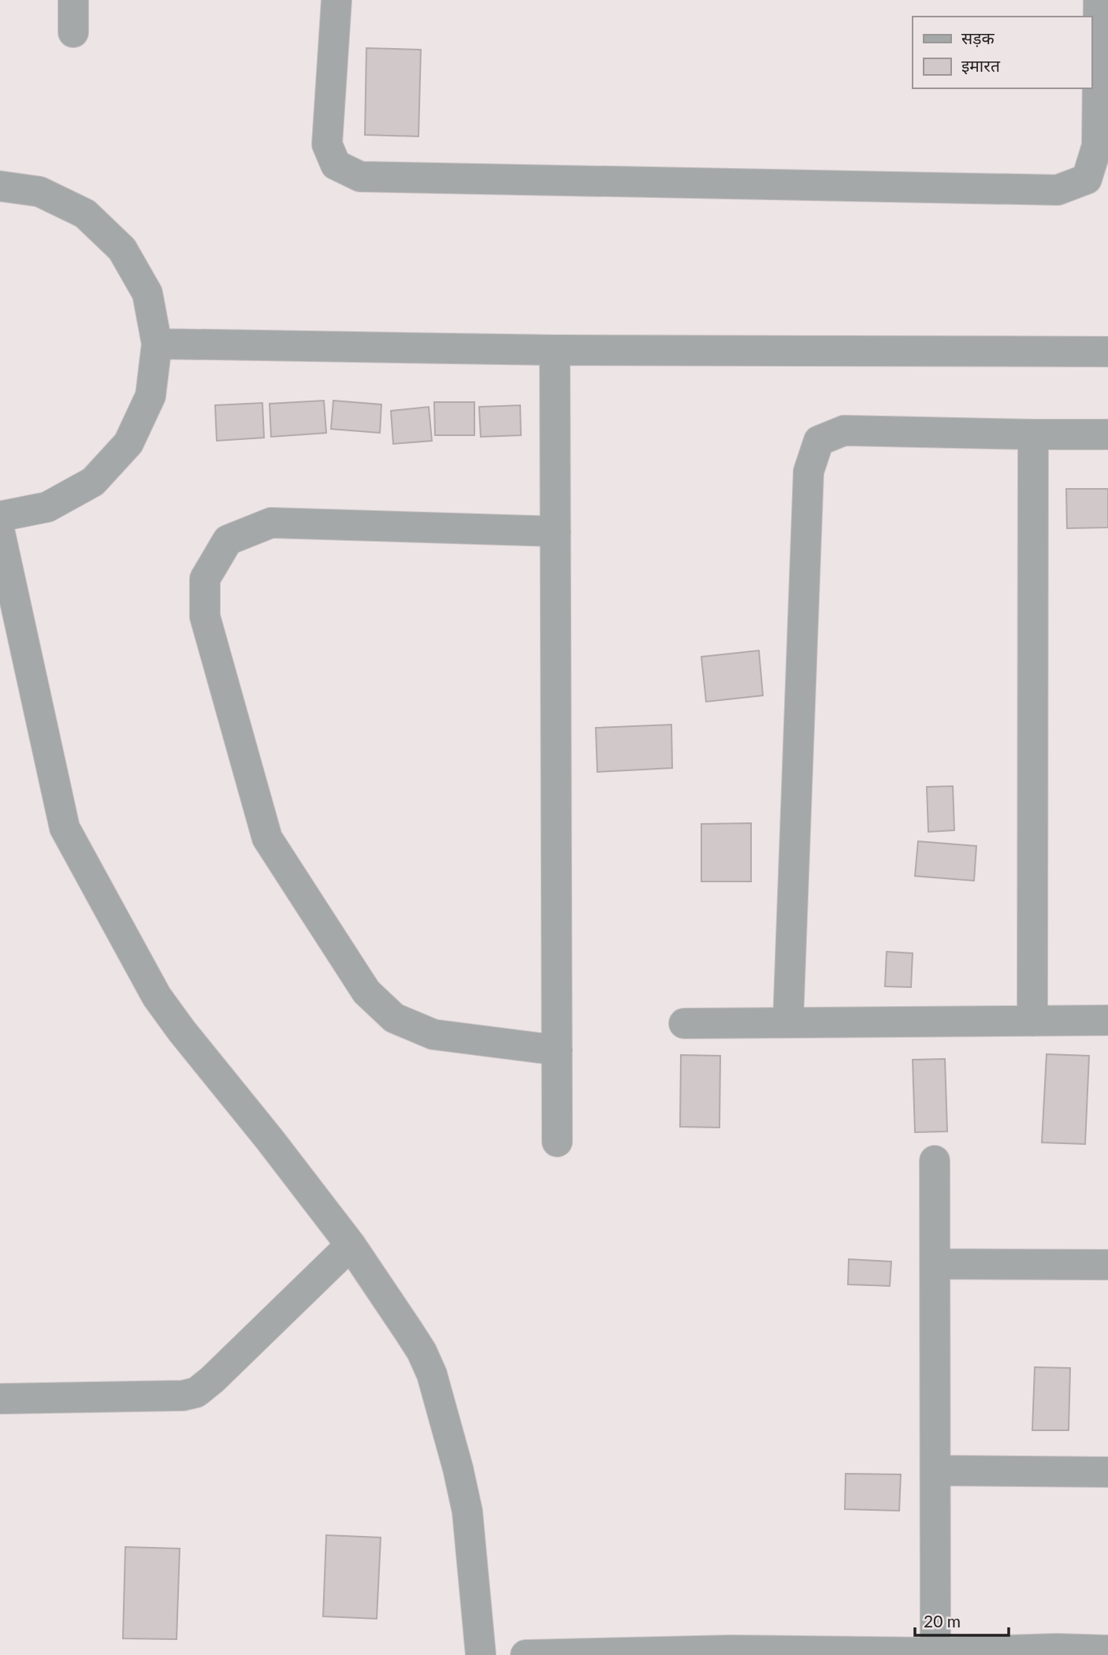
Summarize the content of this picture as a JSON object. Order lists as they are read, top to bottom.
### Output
{
  "legend": ["सड़क", "इमारत"],
  "scale_bar": "20 m"
}
